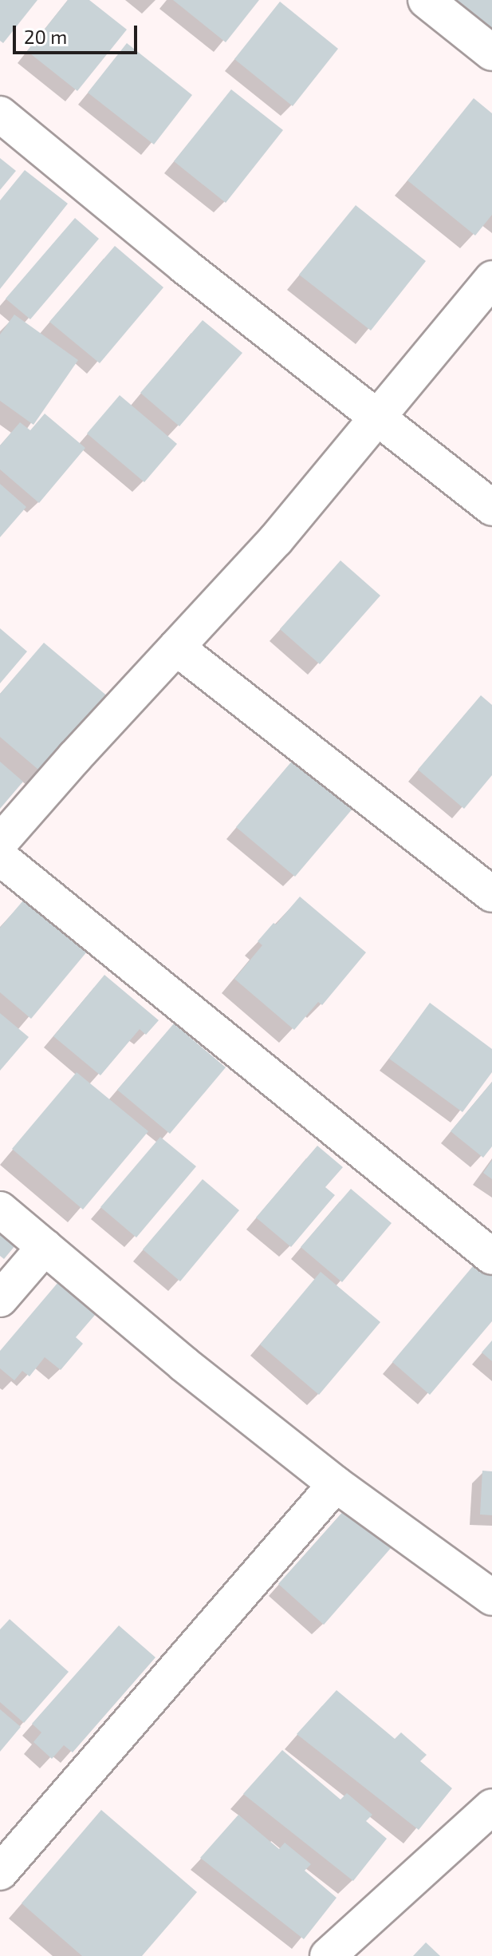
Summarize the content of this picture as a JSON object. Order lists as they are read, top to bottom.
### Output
{
  "scale_bar": "20 m"
}
